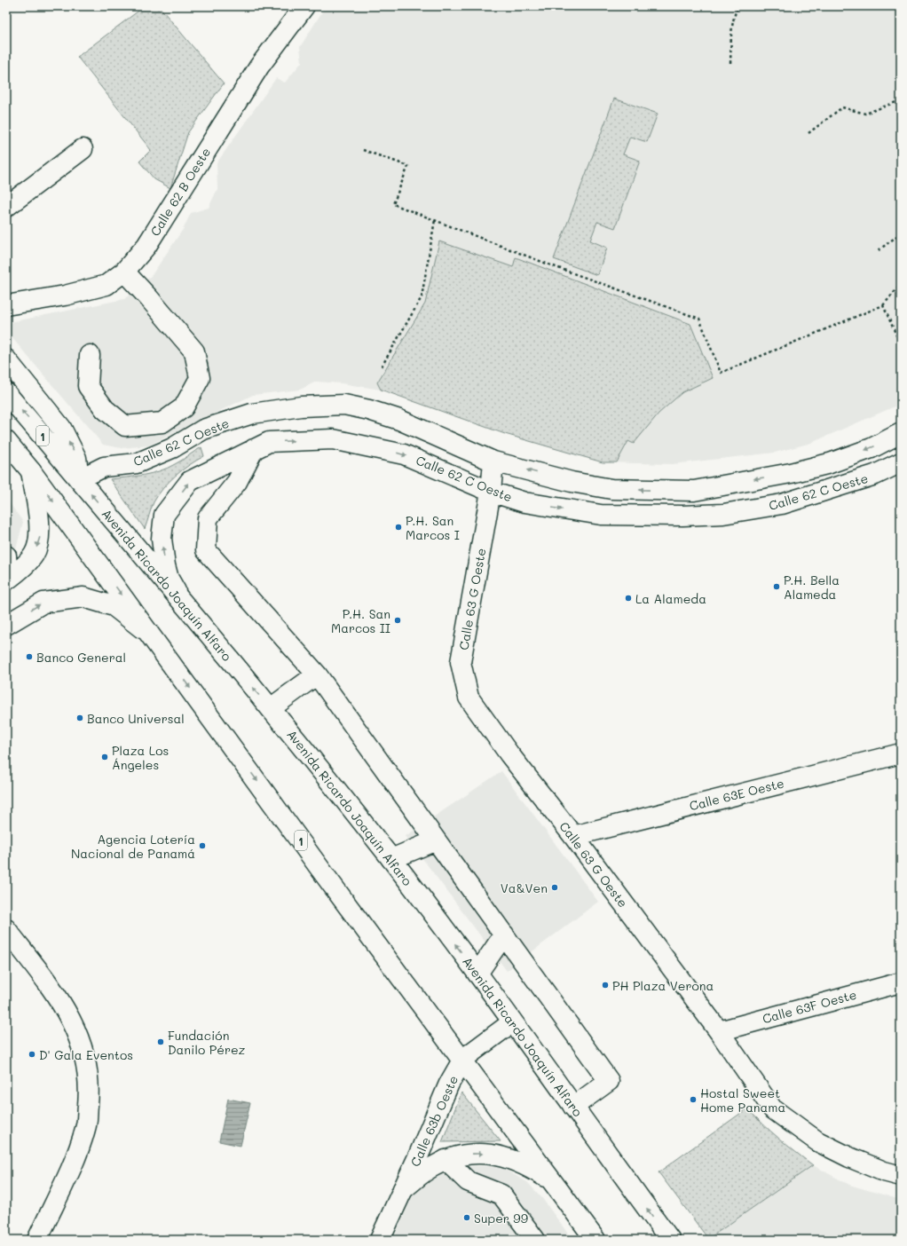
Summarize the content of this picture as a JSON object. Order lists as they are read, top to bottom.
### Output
{
  "streets": {
    "street": [
      "Calle 62 B Oeste",
      "1",
      "Calle 62 C Oeste",
      "Avenida Ricardo Joaquín Alfaro",
      "Calle 63 G Oeste",
      "Calle 63E Oeste",
      "Calle 63F Oeste",
      "Calle 63b Oeste"
    ]
  },
  "crossings": [
    ["1", "Calle 63b Oeste"],
    ["Calle 62 C Oeste", "Avenida Ricardo Joaquín Alfaro"],
    ["Calle 62 C Oeste", "Calle 63 G Oeste"],
    ["Avenida Ricardo Joaquín Alfaro", "Calle 63b Oeste"],
    ["Calle 63 G Oeste", "Calle 63E Oeste"],
    ["Calle 63 G Oeste", "Calle 63F Oeste"]
  ],
  "places": [
    "P.H. San Marcos I",
    "P.H. Bella Alameda",
    "La Alameda",
    "P.H. San Marcos II",
    "Banco General",
    "Banco Universal",
    "Plaza Los Ángeles",
    "Agencia Lotería Nacional de Panamá",
    "Va&Ven",
    "PH Plaza Verona",
    "Fundación Danilo Pérez",
    "D' Gala Eventos",
    "Hostal Sweet Home Panama",
    "Super 99"
  ]
}
